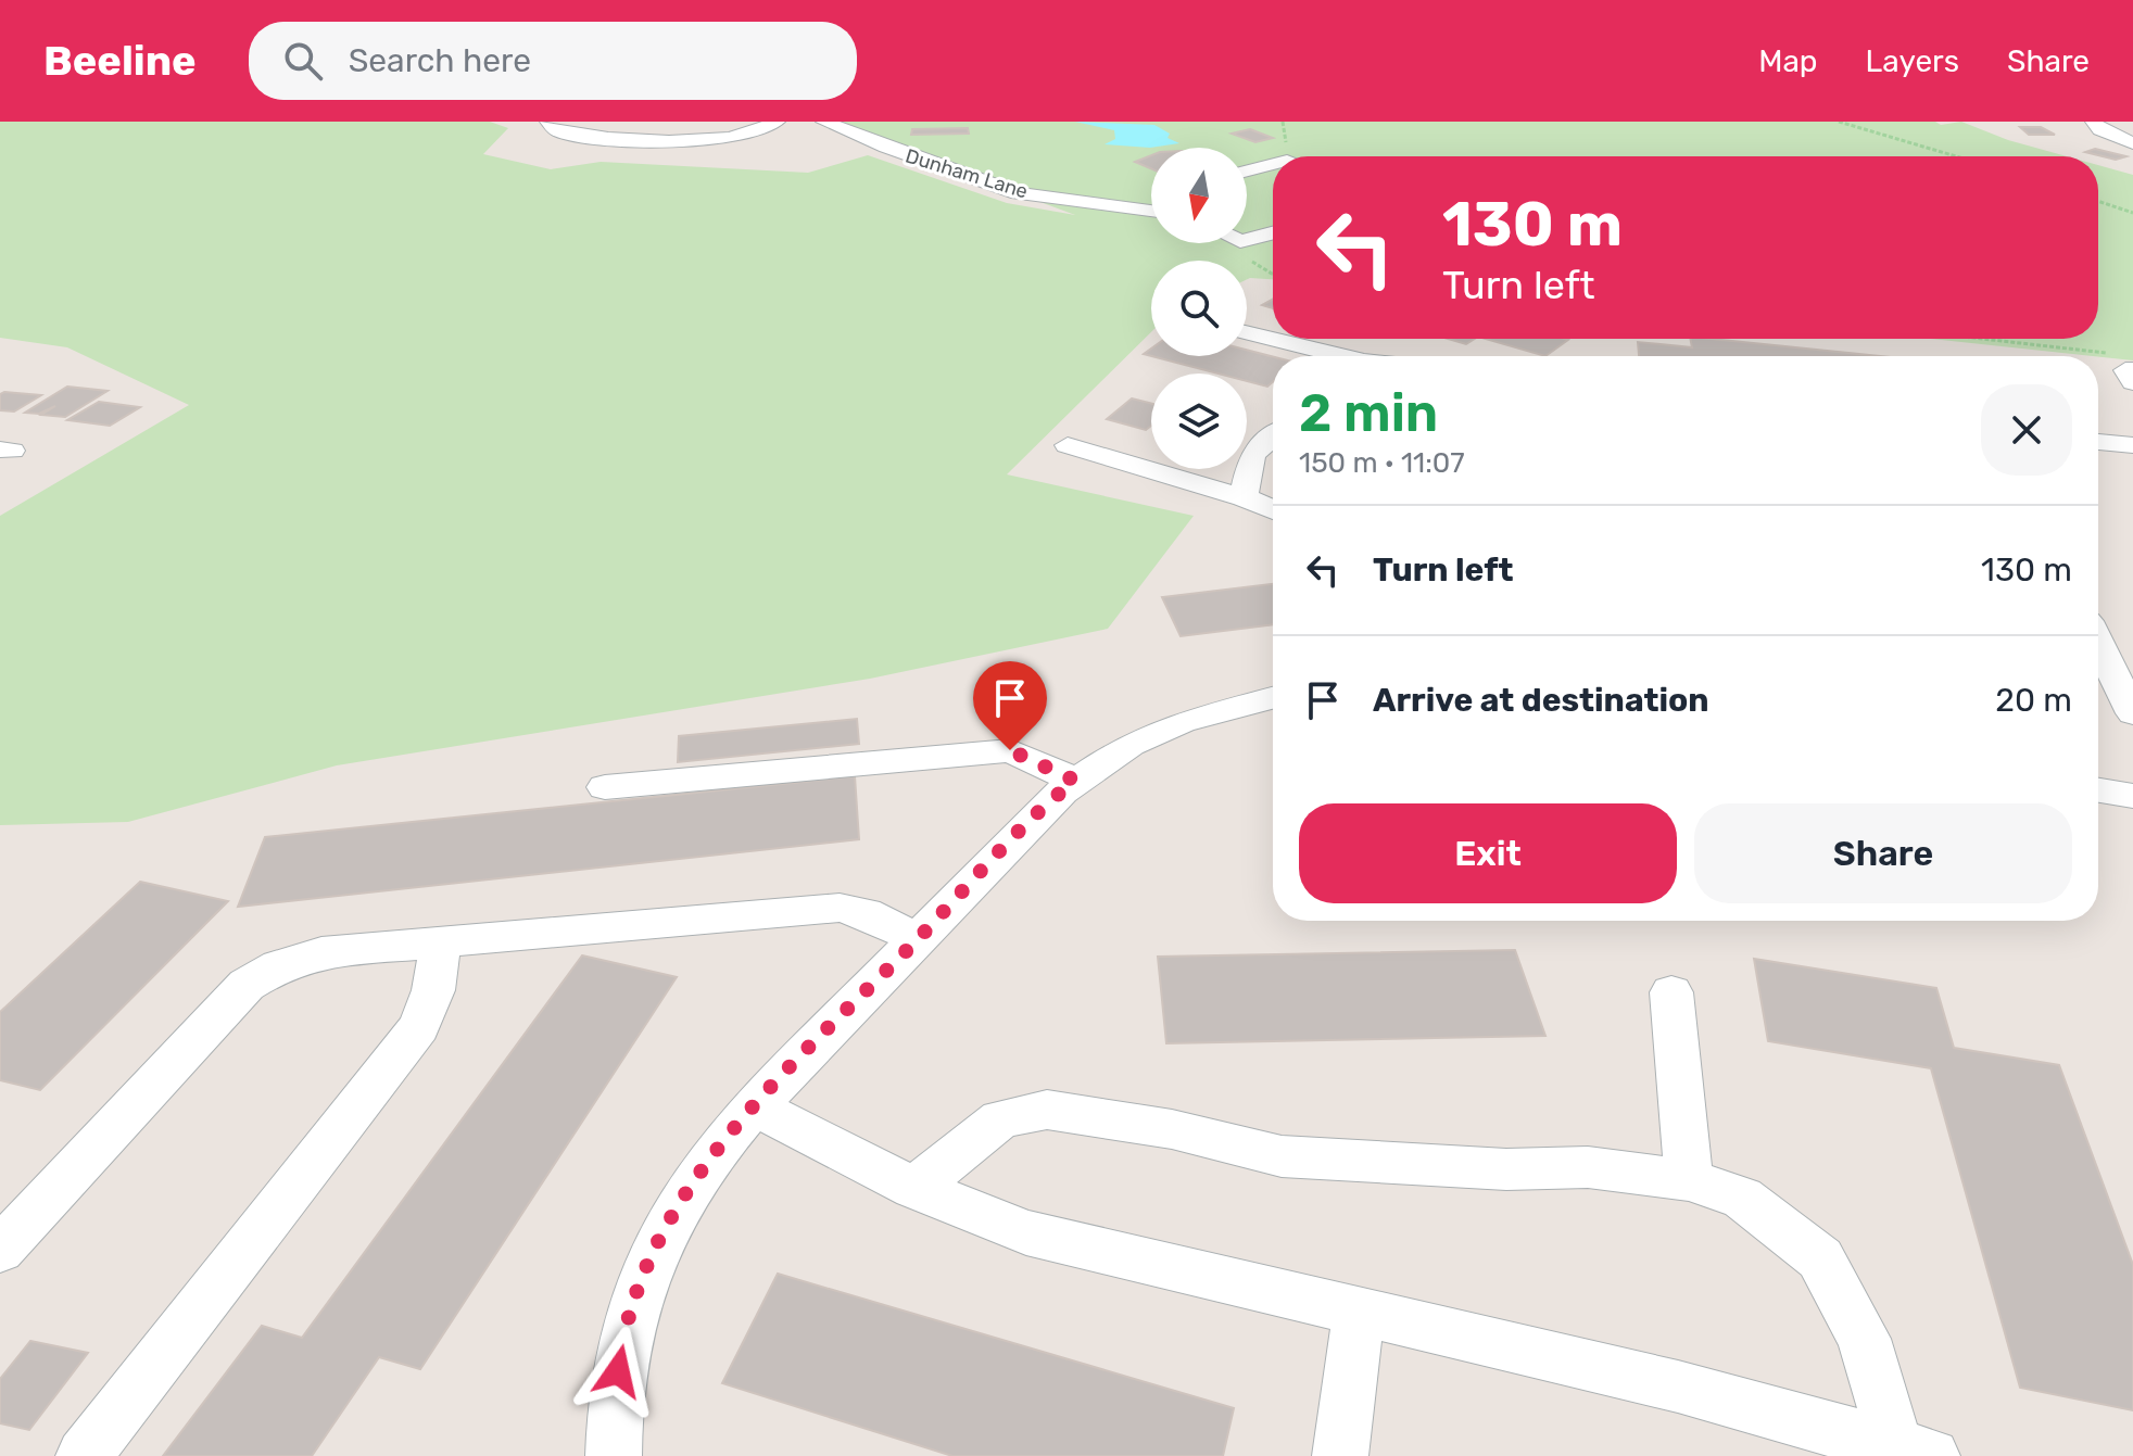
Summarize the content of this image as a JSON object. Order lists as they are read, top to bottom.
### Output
{
  "streets": {
    "street": ["Dunham Lane"]
  },
  "north": "bottom",
  "page": {
    "header": "Beeline",
    "search": "Search here",
    "nav": ["Map", "Layers", "Share"],
    "turn": ["130 m", "Turn left"],
    "heading": ["2 min", "150 m · 11:07"],
    "list": [
      {
        "name": "Turn left",
        "value": "130 m"
      },
      {
        "name": "Arrive at destination",
        "value": "20 m"
      }
    ],
    "buttons": ["Exit", "Share"]
  }
}
